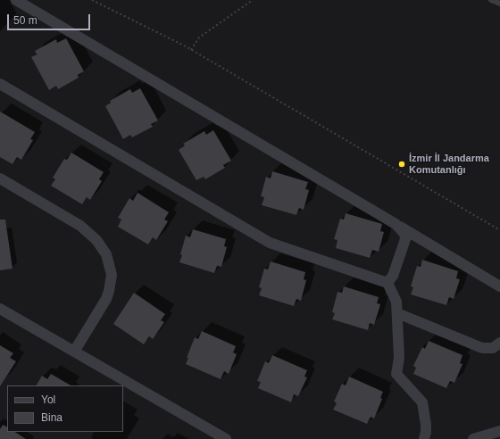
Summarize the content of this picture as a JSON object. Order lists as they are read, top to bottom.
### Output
{
  "places": ["İzmir İl Jandarma Komutanlığı"],
  "legend": ["Yol", "Bina"],
  "scale_bar": "50 m"
}
